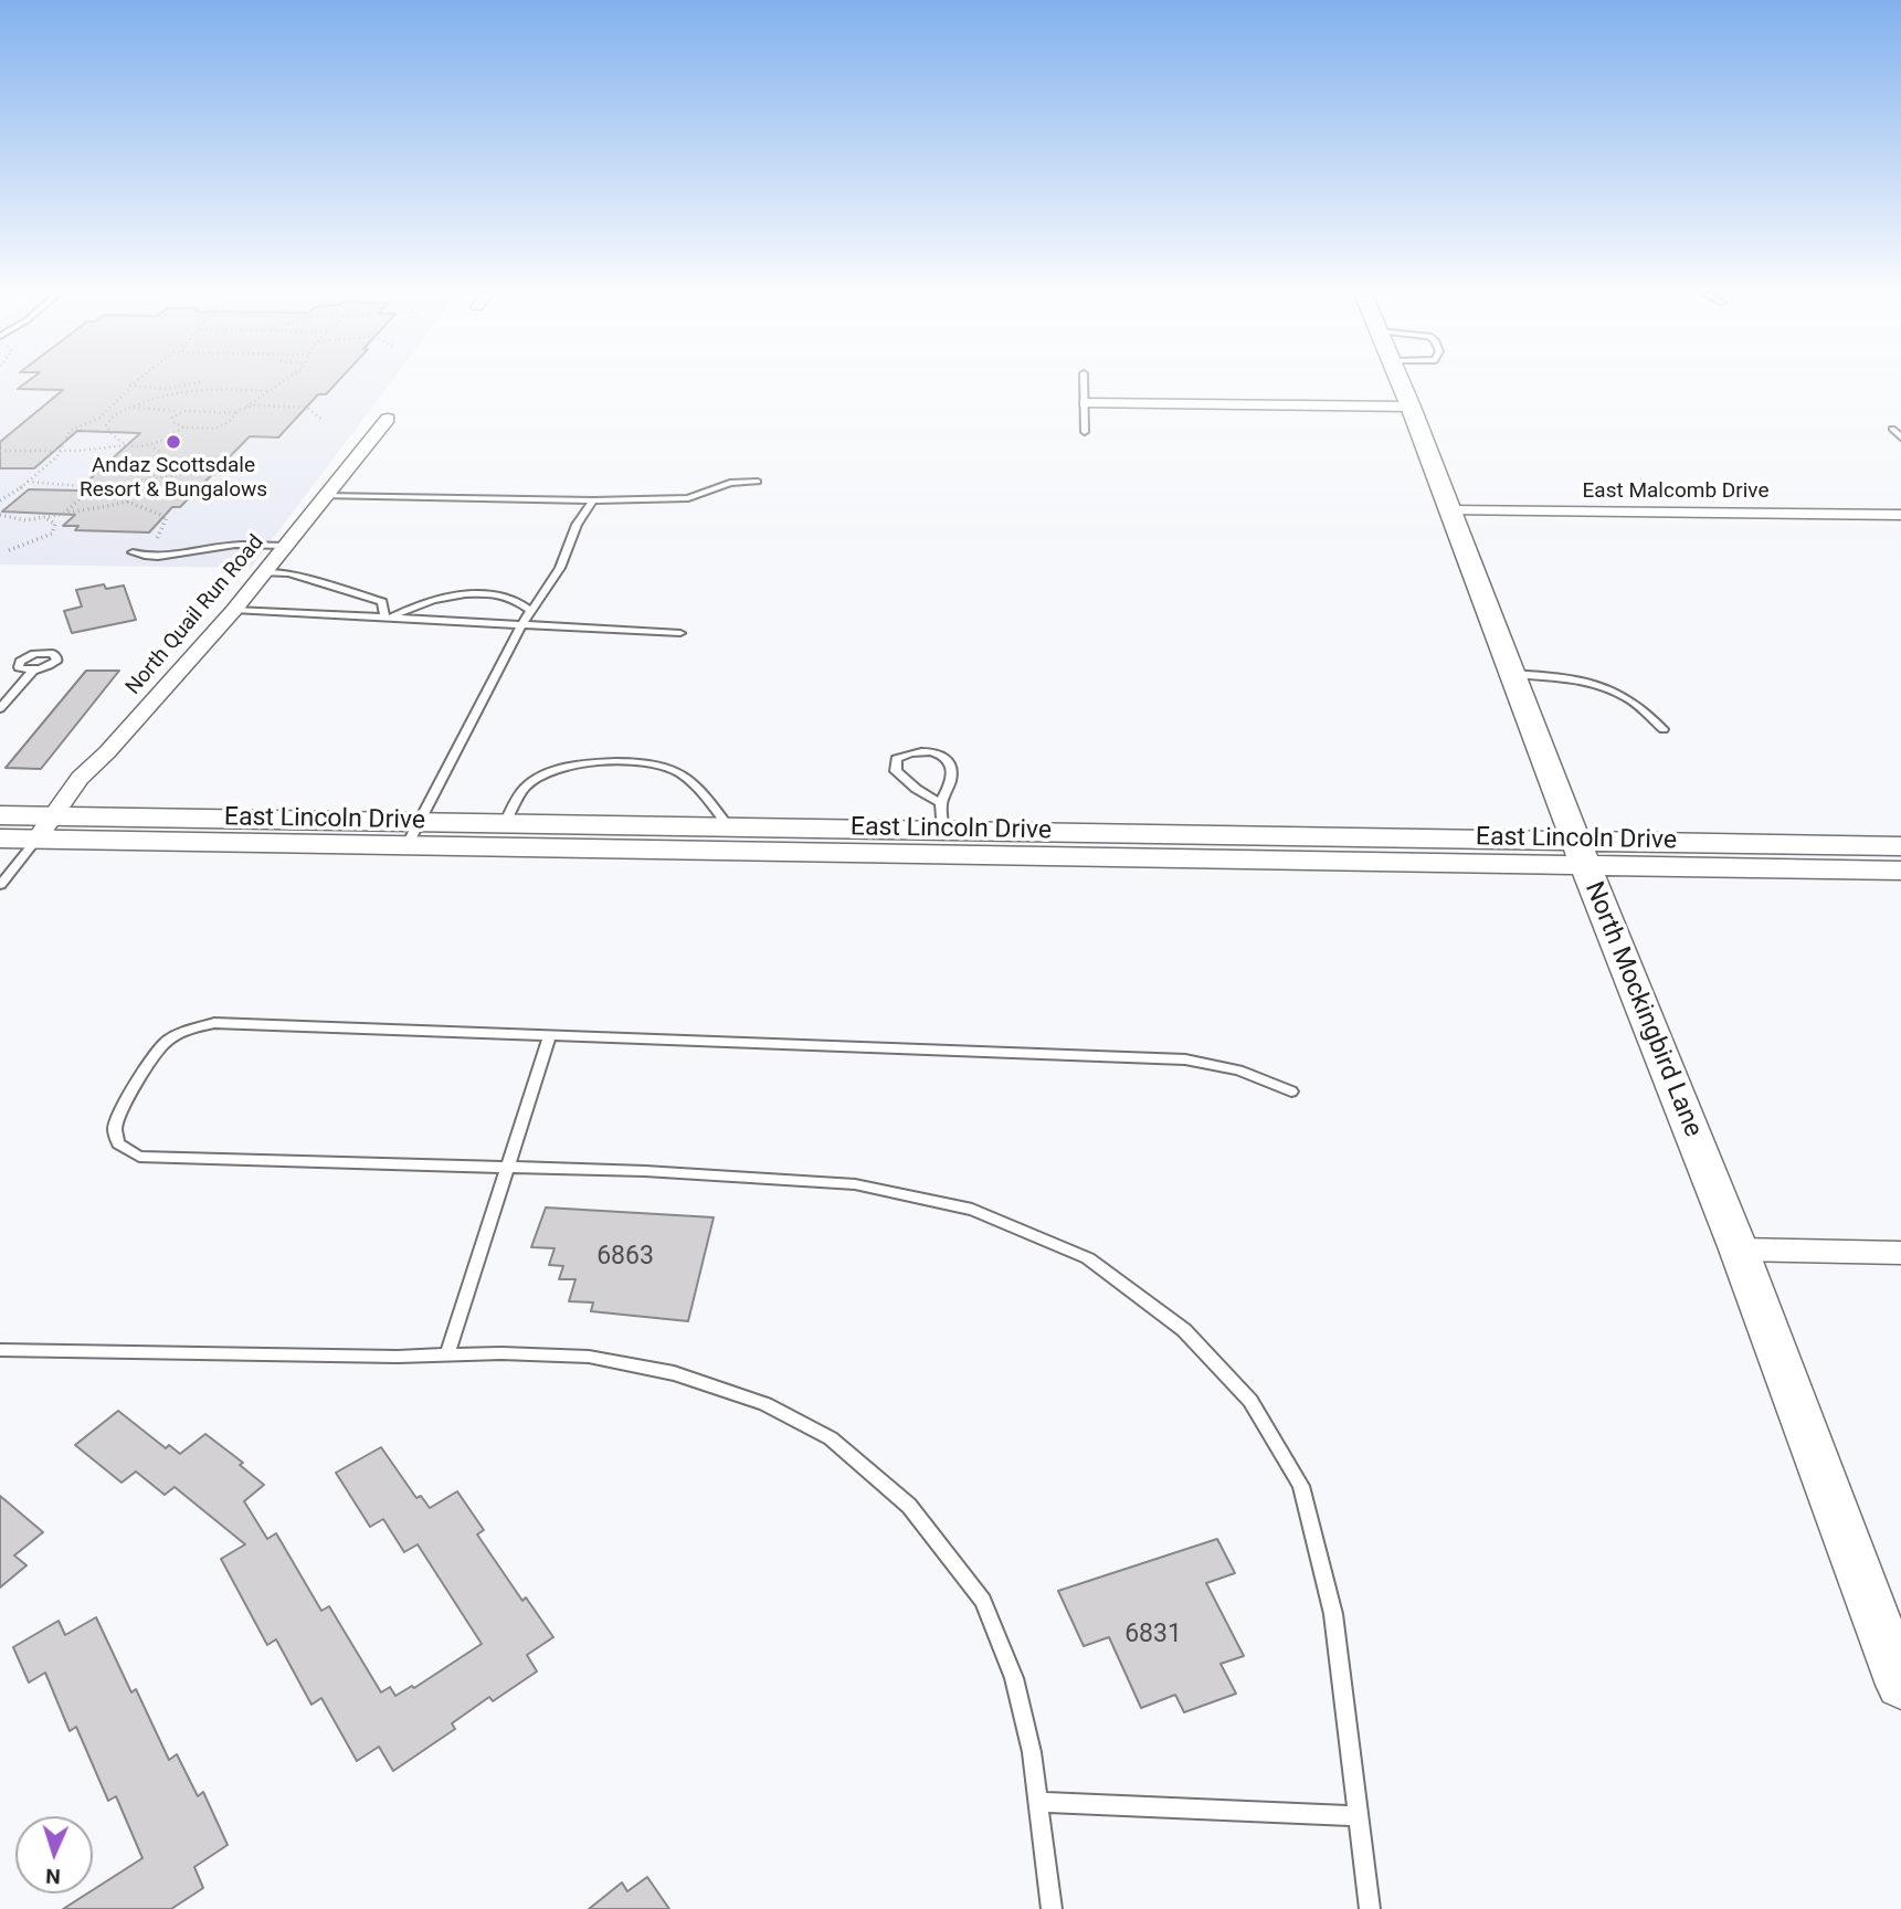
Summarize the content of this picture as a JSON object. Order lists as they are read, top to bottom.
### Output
{
  "streets": {
    "main road": ["East Lincoln Drive", "North Mockingbird Lane"],
    "street": ["East Malcomb Drive", "North Quail Run Road"]
  },
  "crossings": [
    ["East Malcomb Drive", "North Mockingbird Lane"],
    ["North Quail Run Road", "East Lincoln Drive"],
    ["East Lincoln Drive", "North Mockingbird Lane"]
  ],
  "places": ["Andaz Scottsdale Resort & Bungalows"],
  "house_numbers": ["6863", "6831"],
  "north": "bottom"
}
